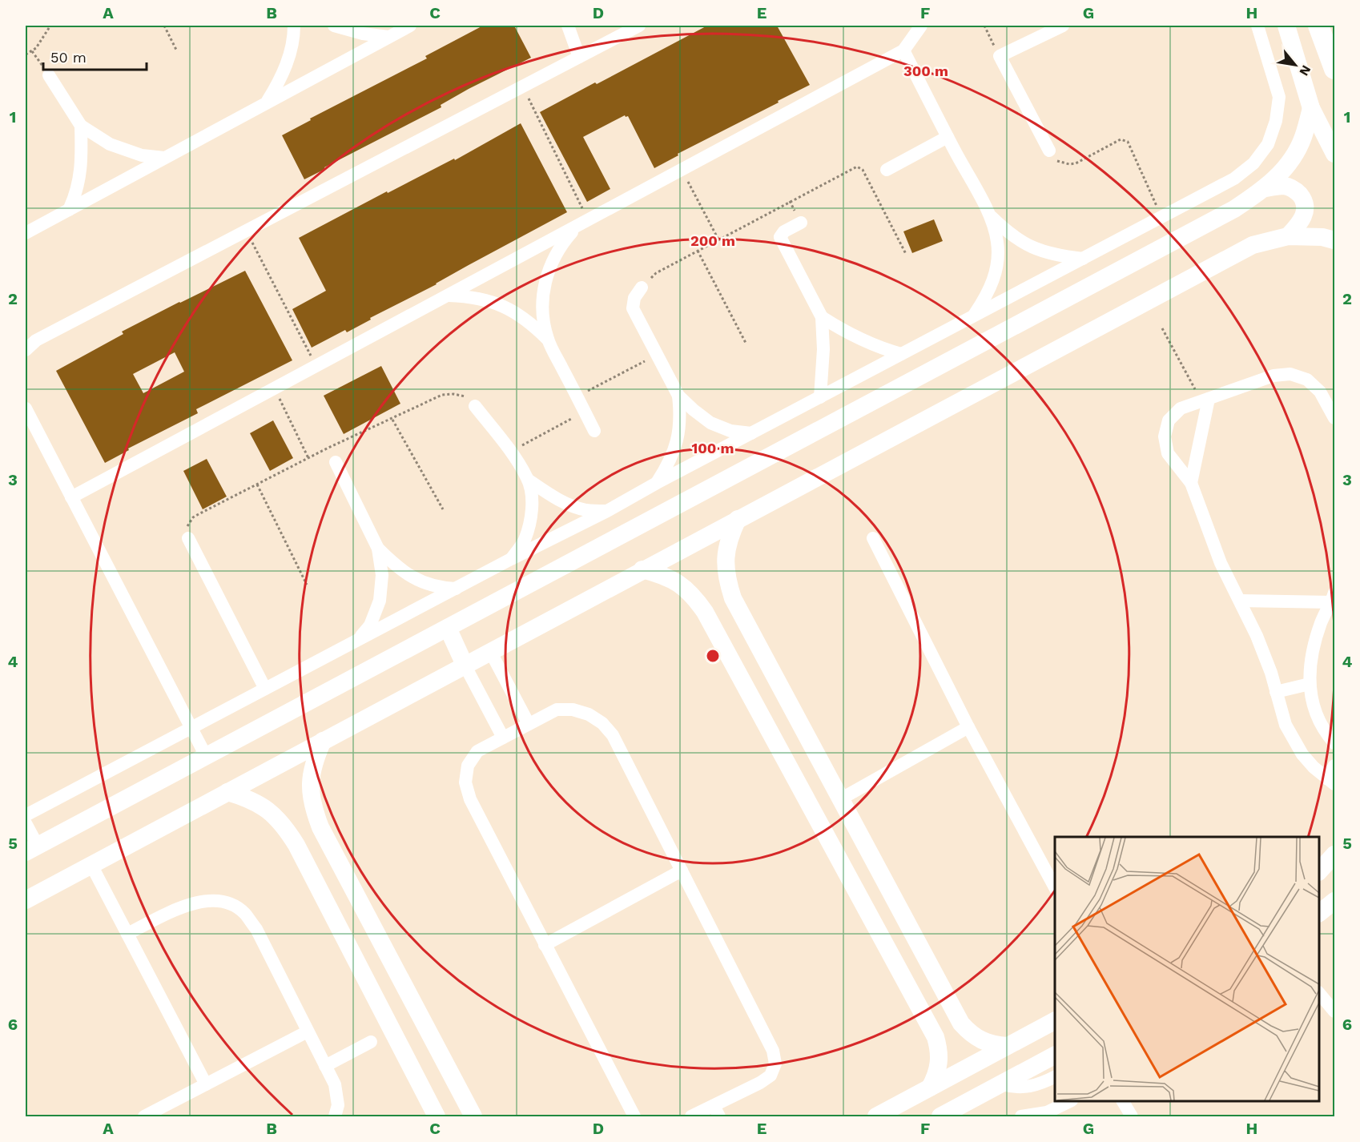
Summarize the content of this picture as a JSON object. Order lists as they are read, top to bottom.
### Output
{
  "scale_bar": "50 m",
  "north": "bottom right",
  "grid": {
    "columns": [
      "A",
      "B",
      "C",
      "D",
      "E",
      "F",
      "G",
      "H"
    ],
    "rows": [
      "1",
      "2",
      "3",
      "4",
      "5",
      "6"
    ]
  },
  "rings": ["300 m", "200 m", "100 m"]
}
